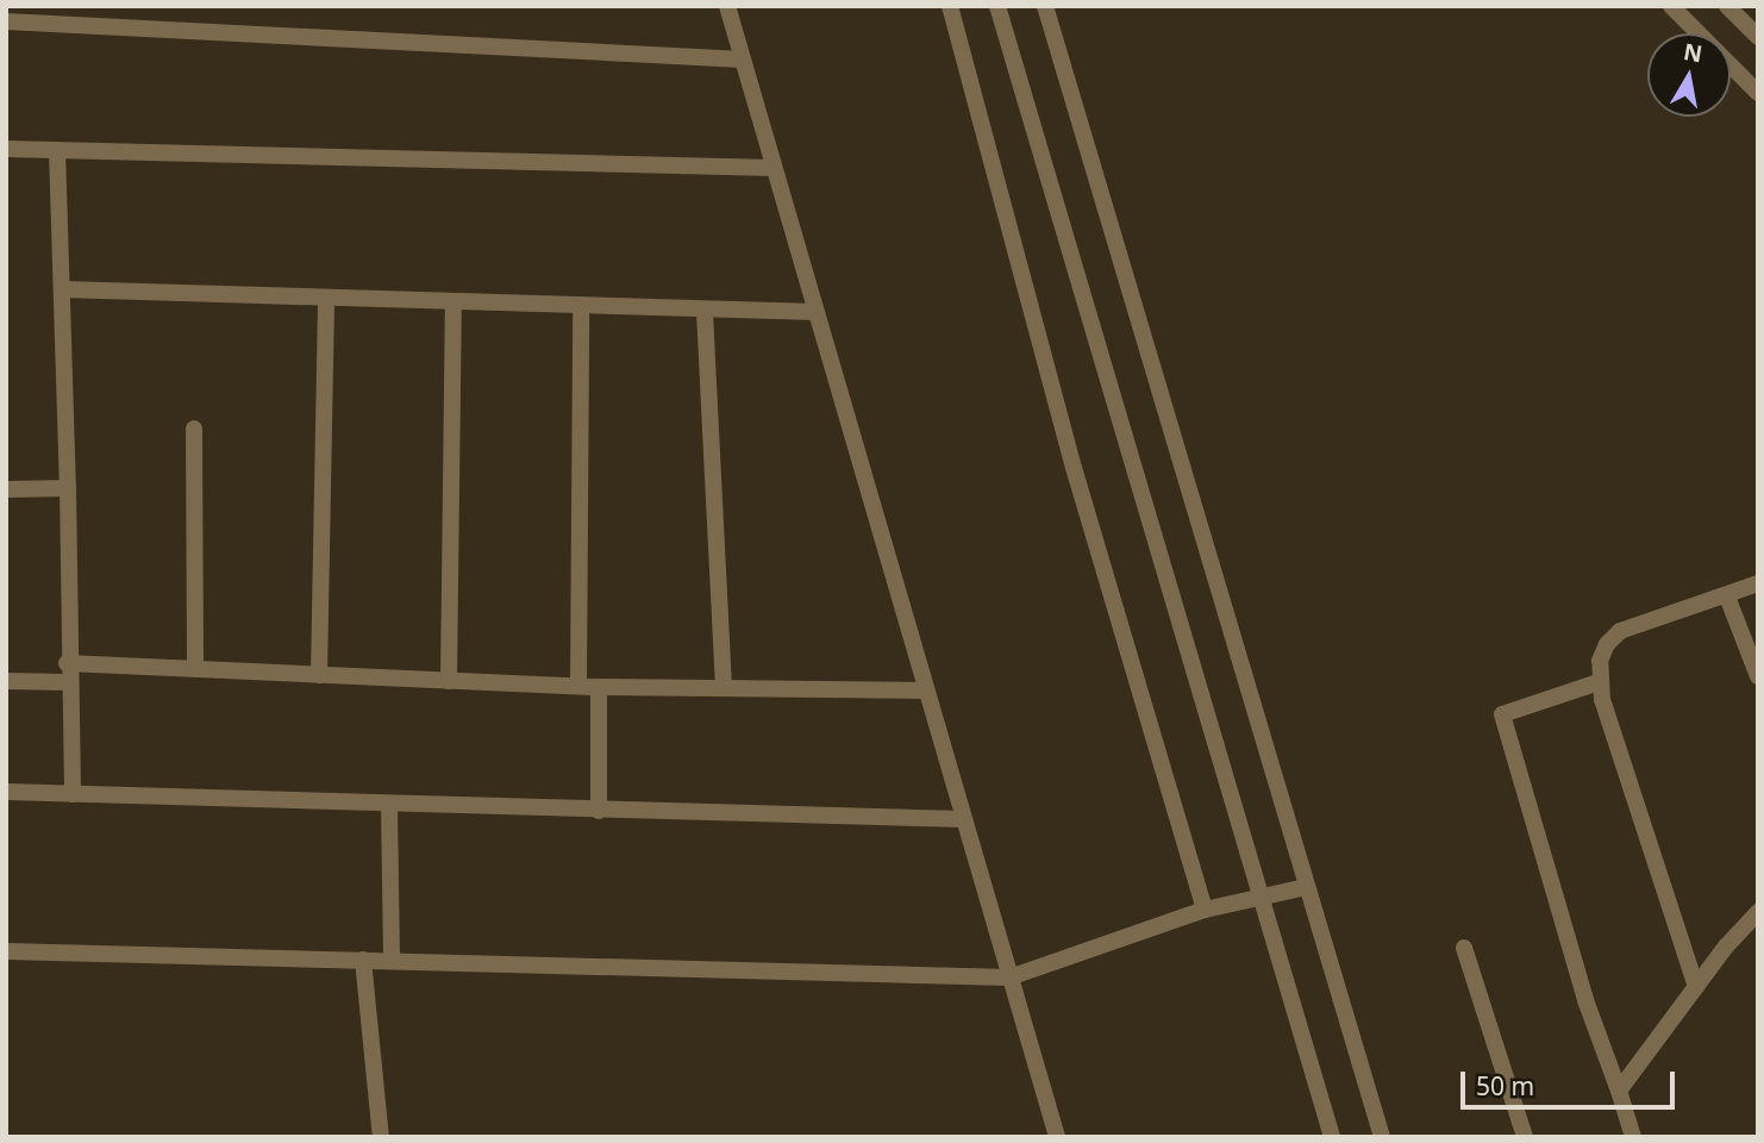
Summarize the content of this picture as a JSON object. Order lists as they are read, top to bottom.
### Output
{
  "scale_bar": "50 m",
  "north": "top"
}
